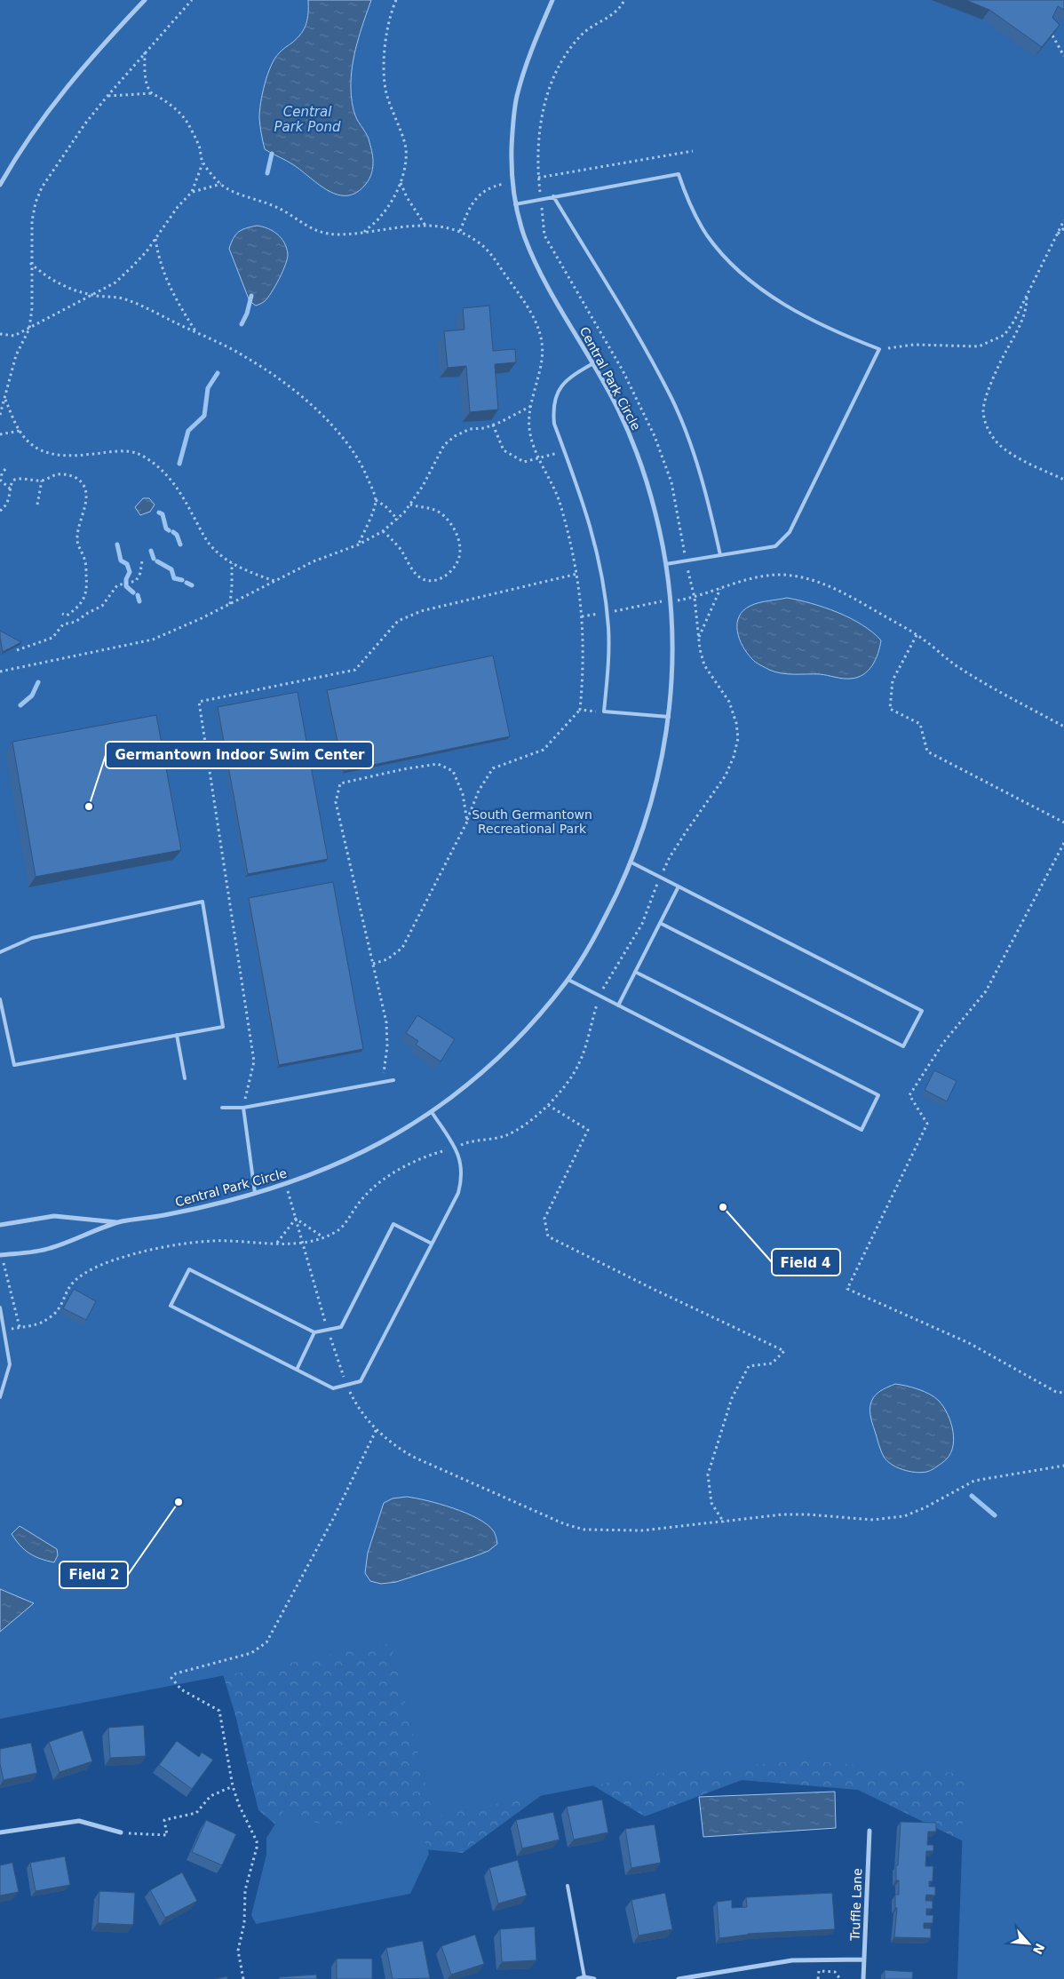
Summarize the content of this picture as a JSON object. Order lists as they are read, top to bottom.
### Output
{
  "streets": {
    "street": ["Central Park Circle", "Truffle Lane"]
  },
  "water": ["Central Park Pond"],
  "parks": ["South Germantown Recreational Park"],
  "places": ["Germantown Indoor Swim Center", "Field 4", "Field 2"],
  "north": "bottom right"
}
